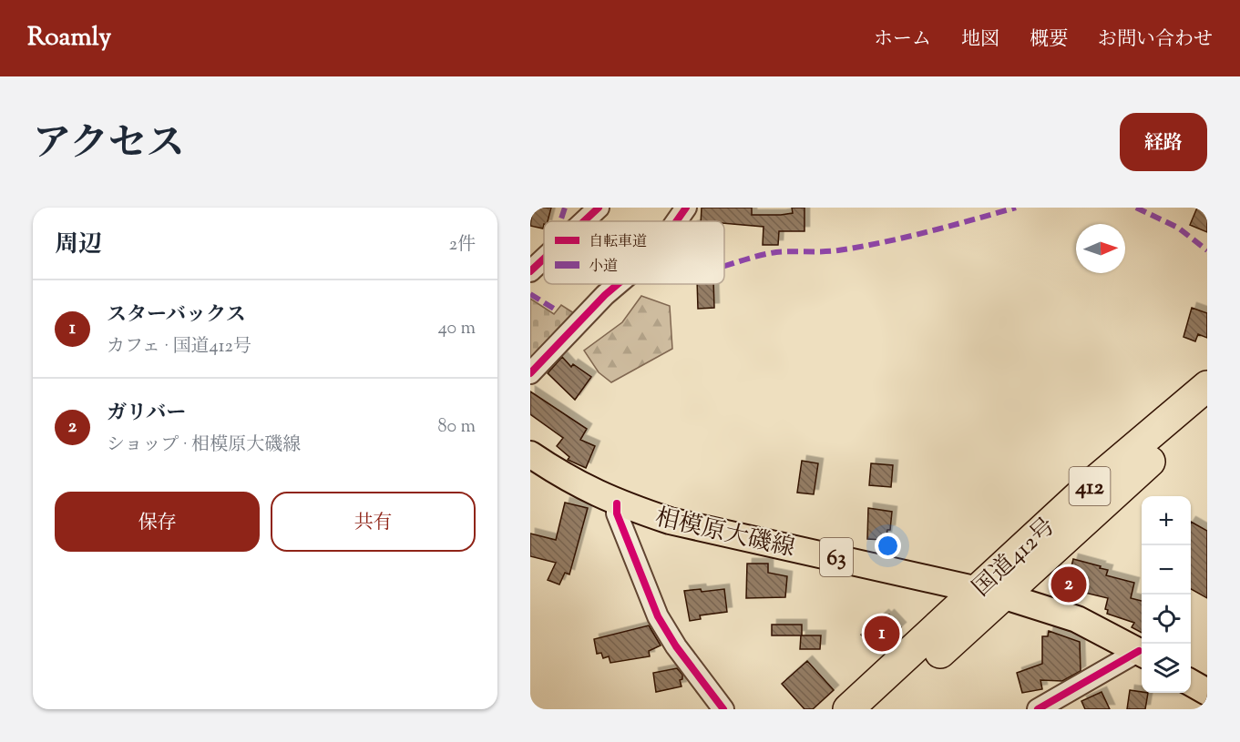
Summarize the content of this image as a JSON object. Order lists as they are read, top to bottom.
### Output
{
  "streets": {
    "highway": ["412", "国道412号"],
    "main road": ["相模原大磯線", "63"]
  },
  "crossings": [
    ["相模原大磯線", "国道412号"]
  ],
  "legend": ["自転車道", "小道"],
  "north": "right",
  "page": {
    "header": "Roamly",
    "nav": [
      "ホーム",
      "地図",
      "概要",
      "お問い合わせ"
    ],
    "title": "アクセス",
    "buttons": [
      "経路",
      ["保存", "共有"]
    ],
    "heading": ["周辺", "2件"],
    "list": [
      {
        "mark": "1",
        "name": "スターバックス",
        "note": "カフェ · 国道412号",
        "value": "40 m"
      },
      {
        "mark": "2",
        "name": "ガリバー",
        "note": "ショップ · 相模原大磯線",
        "value": "80 m"
      }
    ],
    "map_buttons": ["+", "−"],
    "pins": ["2", "1"]
  }
}
